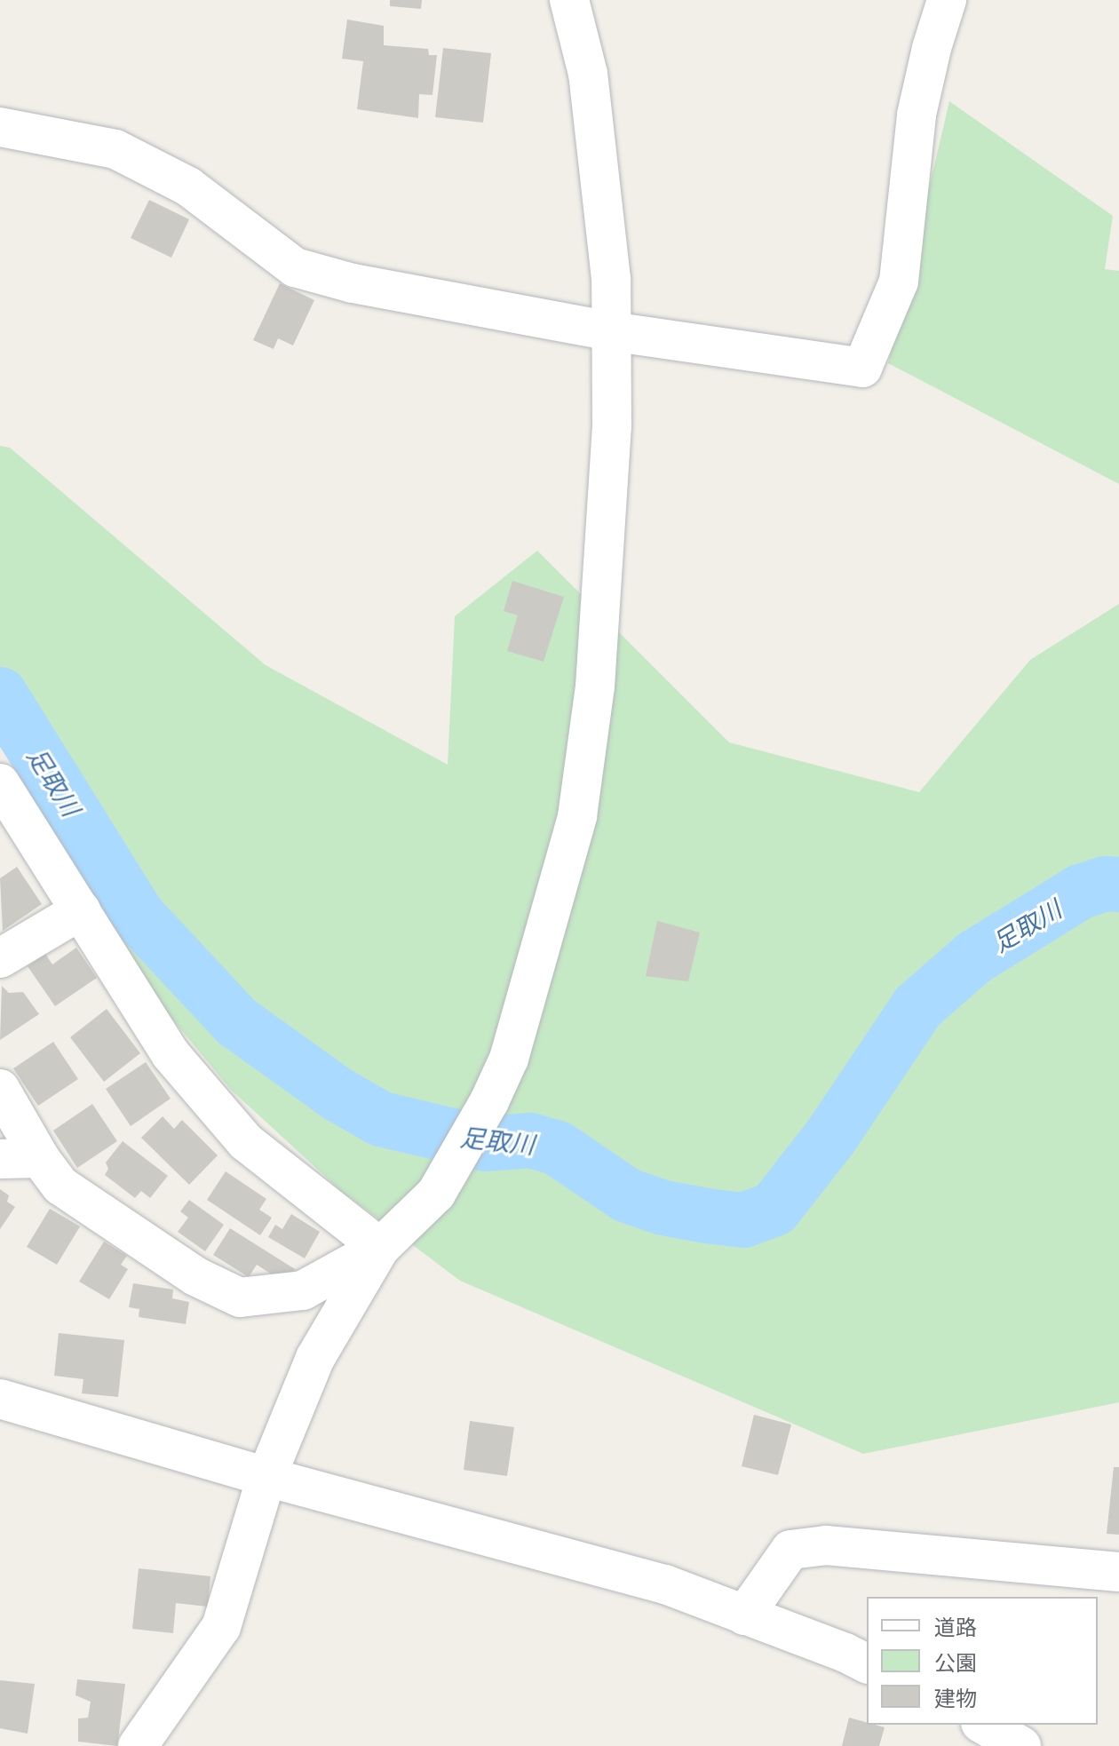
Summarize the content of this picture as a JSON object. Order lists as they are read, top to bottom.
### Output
{
  "water": ["足取川"],
  "legend": ["道路", "公園", "建物"]
}
